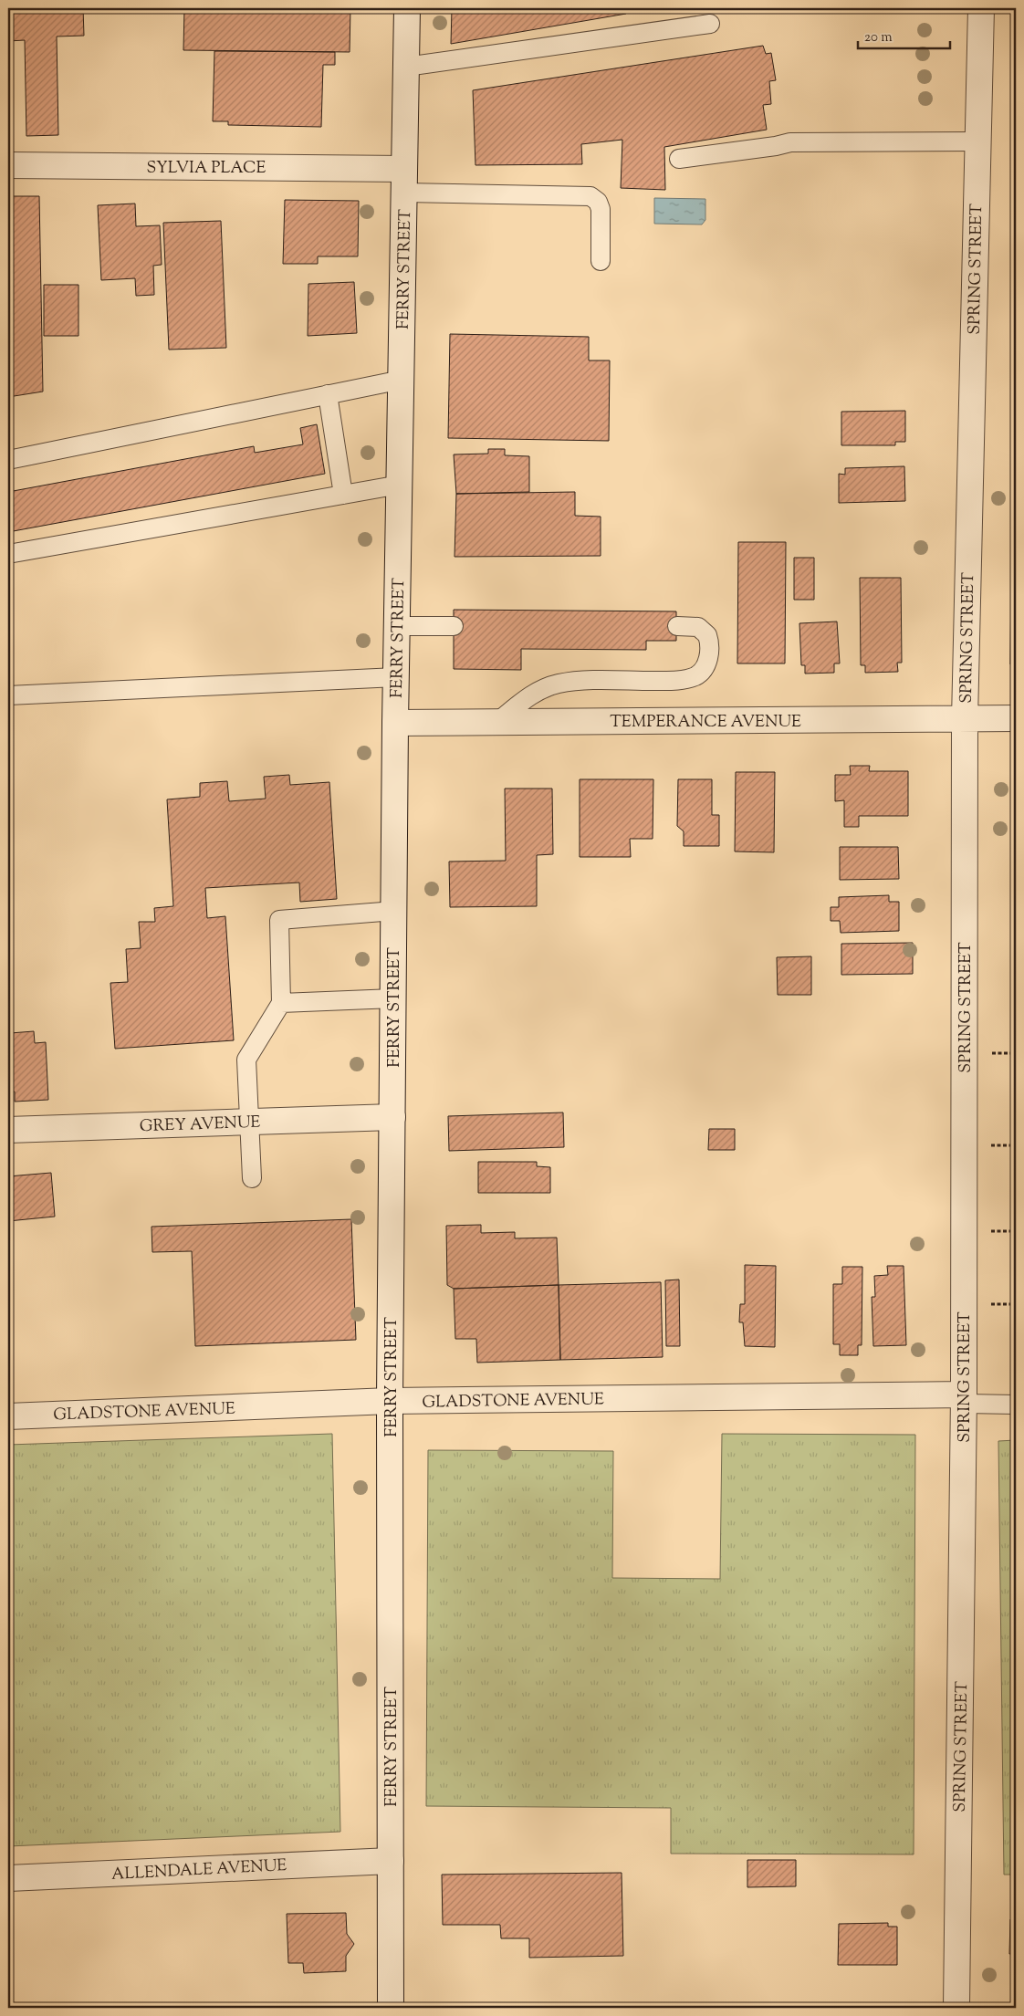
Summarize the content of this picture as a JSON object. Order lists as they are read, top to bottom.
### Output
{
  "streets": {
    "street": [
      "SYLVIA PLACE",
      "FERRY STREET",
      "SPRING STREET",
      "TEMPERANCE AVENUE",
      "GREY AVENUE",
      "GLADSTONE AVENUE",
      "ALLENDALE AVENUE"
    ]
  },
  "crossings": [
    ["SYLVIA PLACE", "FERRY STREET"],
    ["FERRY STREET", "TEMPERANCE AVENUE"],
    ["FERRY STREET", "GREY AVENUE"],
    ["FERRY STREET", "GLADSTONE AVENUE"],
    ["FERRY STREET", "ALLENDALE AVENUE"],
    ["SPRING STREET", "TEMPERANCE AVENUE"],
    ["SPRING STREET", "GLADSTONE AVENUE"]
  ],
  "scale_bar": "20 m"
}
